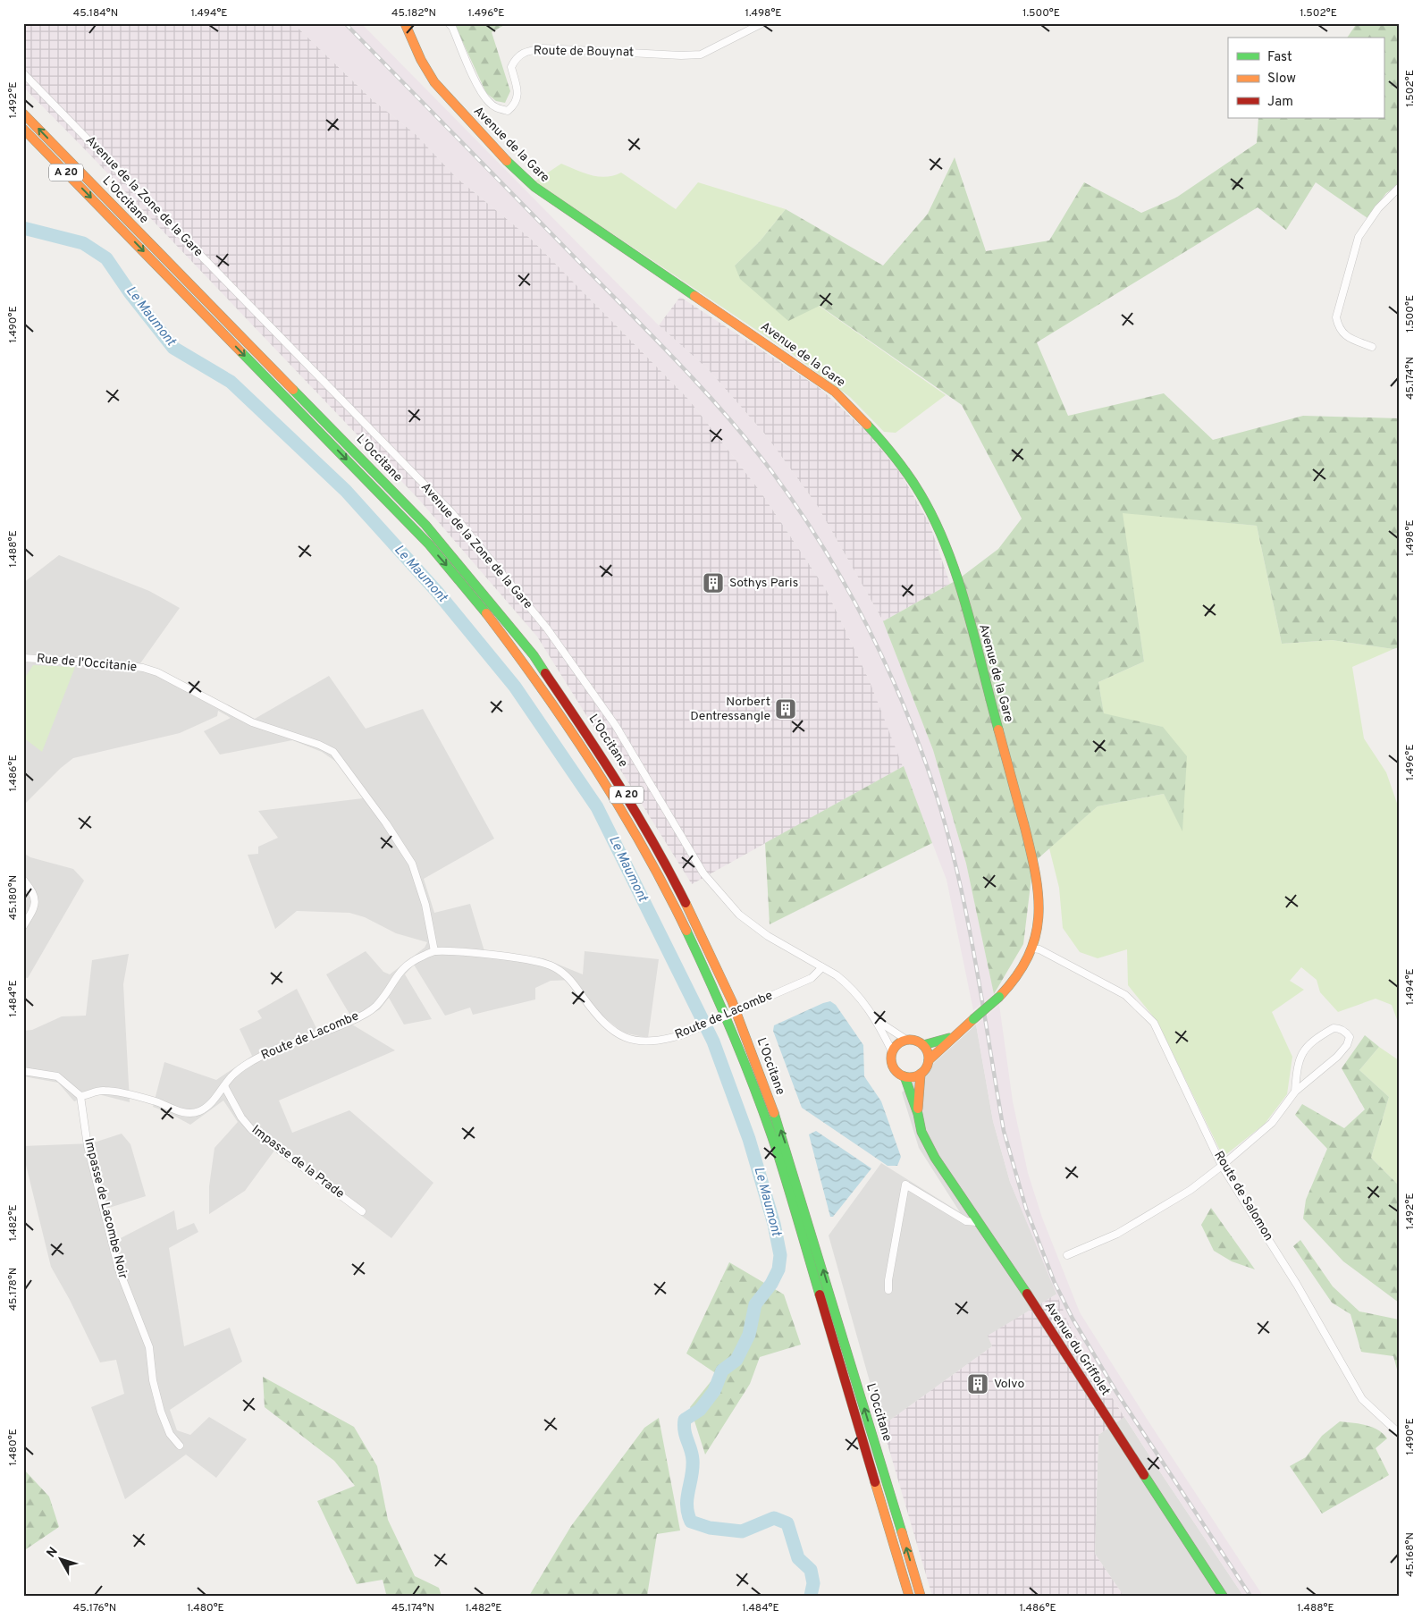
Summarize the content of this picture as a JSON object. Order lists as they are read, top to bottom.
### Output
{
  "streets": {
    "main road": [
      "Avenue de la Gare",
      "A 20",
      "L'Occitane",
      "Avenue du Griffolet"
    ],
    "street": [
      "Route de Bouynat",
      "Avenue de la Zone de la Gare",
      "Rue de l'Occitanie",
      "Route de Lacombe",
      "Impasse de la Prade",
      "Route de Salomon",
      "Impasse de Lacombe Noir"
    ]
  },
  "crossings": [
    ["Avenue de la Gare", "Avenue de la Zone de la Gare"],
    ["Avenue de la Gare", "Route de Salomon"],
    ["Avenue de la Zone de la Gare", "Route de Lacombe"],
    ["Rue de l'Occitanie", "Route de Lacombe"],
    ["Route de Lacombe", "Impasse de la Prade"],
    ["Route de Lacombe", "Impasse de Lacombe Noir"]
  ],
  "water": ["Le Maumont"],
  "places": {
    "building": ["Sothys Paris", "Norbert Dentressangle", "Volvo"]
  },
  "legend": ["Fast", "Slow", "Jam"],
  "north": "top left",
  "coordinates": [
    "45.184°N",
    "1.494°E",
    "45.182°N",
    "1.496°E",
    "1.498°E",
    "1.500°E",
    "1.502°E",
    "1.492°E",
    "1.490°E",
    "45.174°N",
    "1.488°E",
    "1.486°E",
    "45.180°N",
    "1.484°E",
    "1.482°E",
    "45.178°N",
    "1.480°E",
    "45.168°N",
    "45.176°N"
  ]
}
